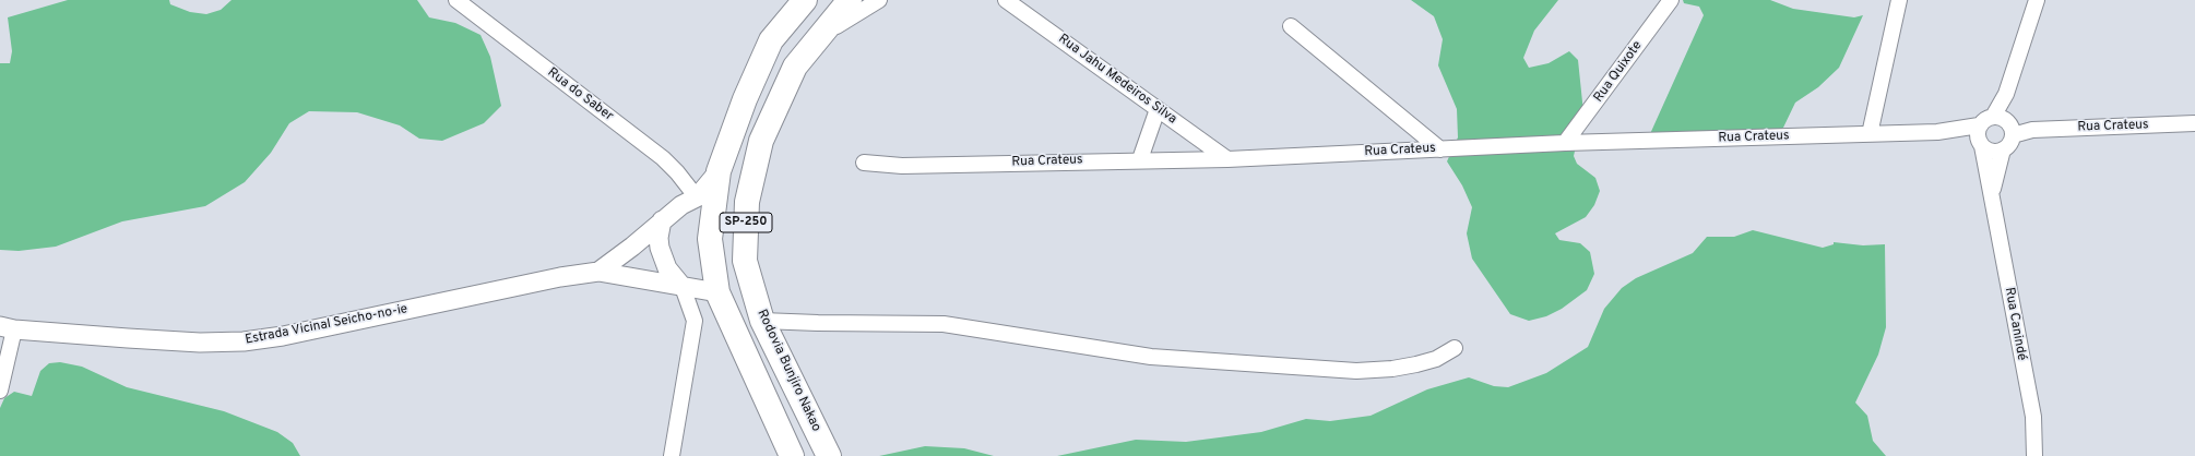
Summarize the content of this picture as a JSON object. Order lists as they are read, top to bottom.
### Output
{
  "streets": {
    "main road": ["SP-250", "Rodovia Bunjiro Nakao"],
    "street": [
      "Rua Quixote",
      "Rua Jahu Medeiros Silva",
      "Rua do Saber",
      "Rua Crateus",
      "Rua Canindé",
      "Estrada Vicinal Seicho-no-ie"
    ]
  },
  "crossings": [
    ["Rua Quixote", "Rua Crateus"],
    ["Rua Jahu Medeiros Silva", "Rua Crateus"],
    ["Rua Crateus", "Rua Canindé"]
  ]
}
